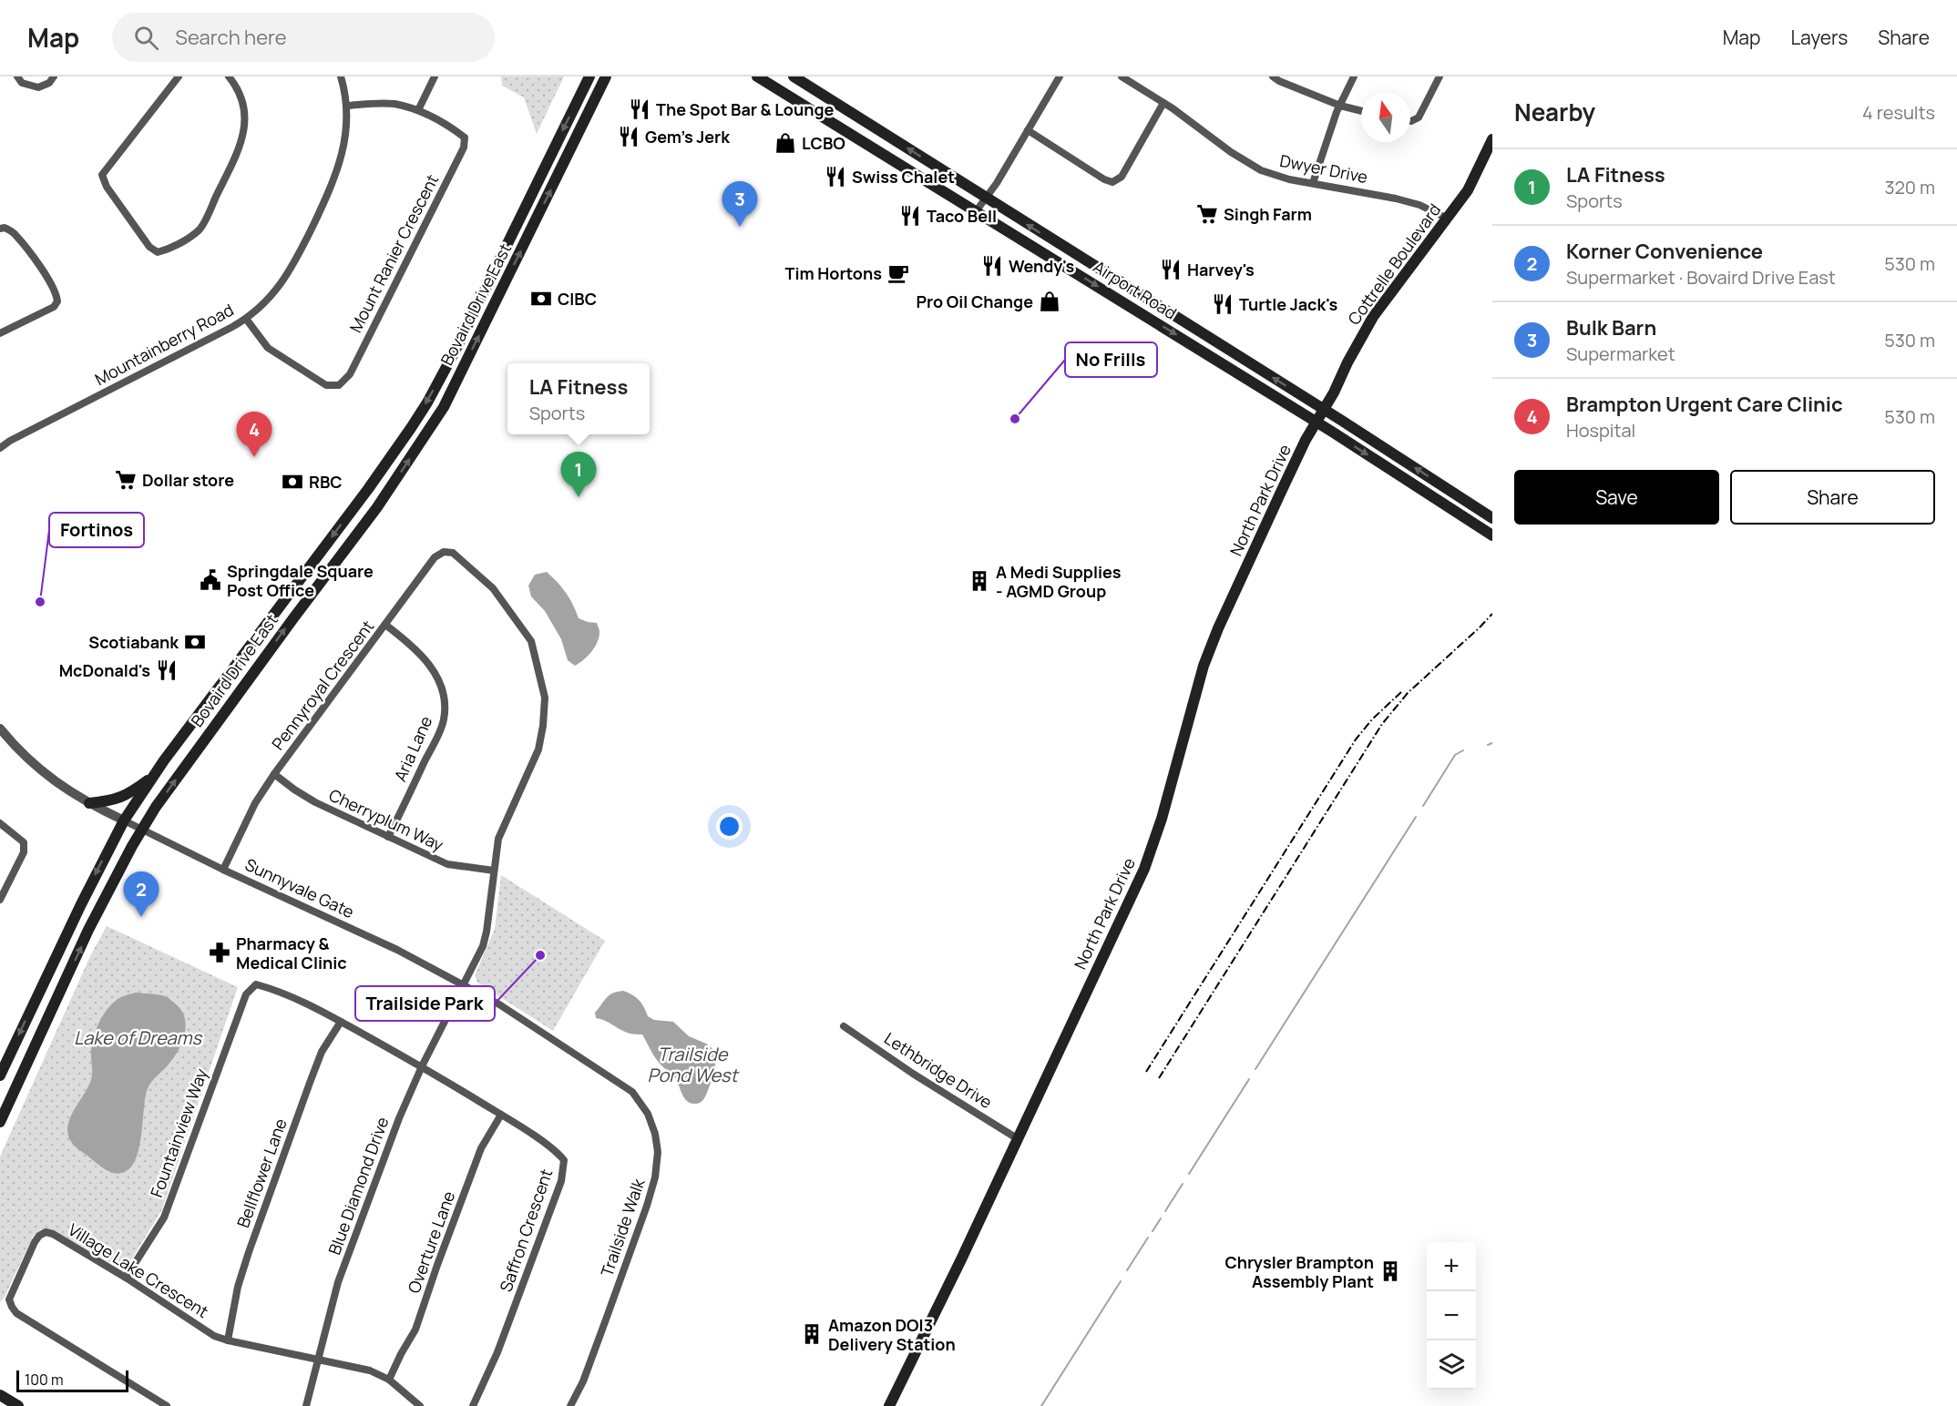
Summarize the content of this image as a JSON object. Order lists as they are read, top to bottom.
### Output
{
  "streets": {
    "main road": [
      "Cottrelle Boulevard",
      "Airport Road",
      "Bovaird Drive East",
      "North Park Drive"
    ],
    "street": [
      "Dwyer Drive",
      "Mount Ranier Crescent",
      "Mountainberry Road",
      "Pennyroyal Crescent",
      "Aria Lane",
      "Cherryplum Way",
      "Sunnyvale Gate",
      "Lethbridge Drive",
      "Fountainview Way",
      "Bellflower Lane",
      "Blue Diamond Drive",
      "Trailside Walk",
      "Saffron Crescent",
      "Overture Lane",
      "Village Lake Crescent"
    ]
  },
  "crossings": [
    ["Dwyer Drive", "Cottrelle Boulevard"],
    ["Mount Ranier Crescent", "Mountainberry Road"],
    ["Cottrelle Boulevard", "Airport Road"],
    ["Cottrelle Boulevard", "North Park Drive"],
    ["Airport Road", "North Park Drive"],
    ["Bovaird Drive East", "Sunnyvale Gate"],
    ["North Park Drive", "Lethbridge Drive"],
    ["Pennyroyal Crescent", "Aria Lane"],
    ["Pennyroyal Crescent", "Cherryplum Way"],
    ["Pennyroyal Crescent", "Sunnyvale Gate"],
    ["Pennyroyal Crescent", "Blue Diamond Drive"],
    ["Pennyroyal Crescent", "Trailside Walk"],
    ["Aria Lane", "Cherryplum Way"],
    ["Sunnyvale Gate", "Blue Diamond Drive"],
    ["Sunnyvale Gate", "Trailside Walk"],
    ["Fountainview Way", "Bellflower Lane"],
    ["Fountainview Way", "Blue Diamond Drive"],
    ["Fountainview Way", "Saffron Crescent"],
    ["Fountainview Way", "Village Lake Crescent"],
    ["Bellflower Lane", "Village Lake Crescent"],
    ["Blue Diamond Drive", "Trailside Walk"],
    ["Blue Diamond Drive", "Saffron Crescent"],
    ["Blue Diamond Drive", "Village Lake Crescent"],
    ["Saffron Crescent", "Overture Lane"]
  ],
  "water": ["Lake of Dreams", "Trailside Pond West"],
  "places": {
    "restaurant": [
      "The Spot Bar & Lounge",
      "Gem's Jerk",
      "Swiss Chalet",
      "Taco Bell",
      "Wendy's",
      "Harvey's",
      "Turtle Jack's",
      "McDonald's"
    ],
    "shop": ["LCBO", "Pro Oil Change"],
    "supermarket": ["Singh Farm", "Dollar store"],
    "cafe": ["Tim Hortons"],
    "bank": ["CIBC", "RBC", "Scotiabank"],
    "other": ["No Frills", "Fortinos", "Trailside Park"],
    "public building": ["Springdale Square Post Office"],
    "building": ["A Medi Supplies - AGMD Group", "Chrysler Brampton Assembly Plant", "Amazon DOI3 Delivery Station"],
    "pharmacy": ["Pharmacy & Medical Clinic"]
  },
  "scale_bar": "100 m",
  "north": "top",
  "page": {
    "header": "Map",
    "search": "Search here",
    "nav": ["Map", "Layers", "Share"],
    "heading": ["Nearby", "4 results"],
    "list": [
      {
        "mark": "1",
        "name": "LA Fitness",
        "note": "Sports",
        "value": "320 m"
      },
      {
        "mark": "2",
        "name": "Korner Convenience",
        "note": "Supermarket · Bovaird Drive East",
        "value": "530 m"
      },
      {
        "mark": "3",
        "name": "Bulk Barn",
        "note": "Supermarket",
        "value": "530 m"
      },
      {
        "mark": "4",
        "name": "Brampton Urgent Care Clinic",
        "note": "Hospital",
        "value": "530 m"
      }
    ],
    "pins": [
      "3",
      "4",
      "1",
      "2"
    ],
    "popup": ["LA Fitness", "Sports"],
    "buttons": ["Save", "Share"],
    "map_buttons": ["+", "−"],
    "scale": "100 m"
  }
}
